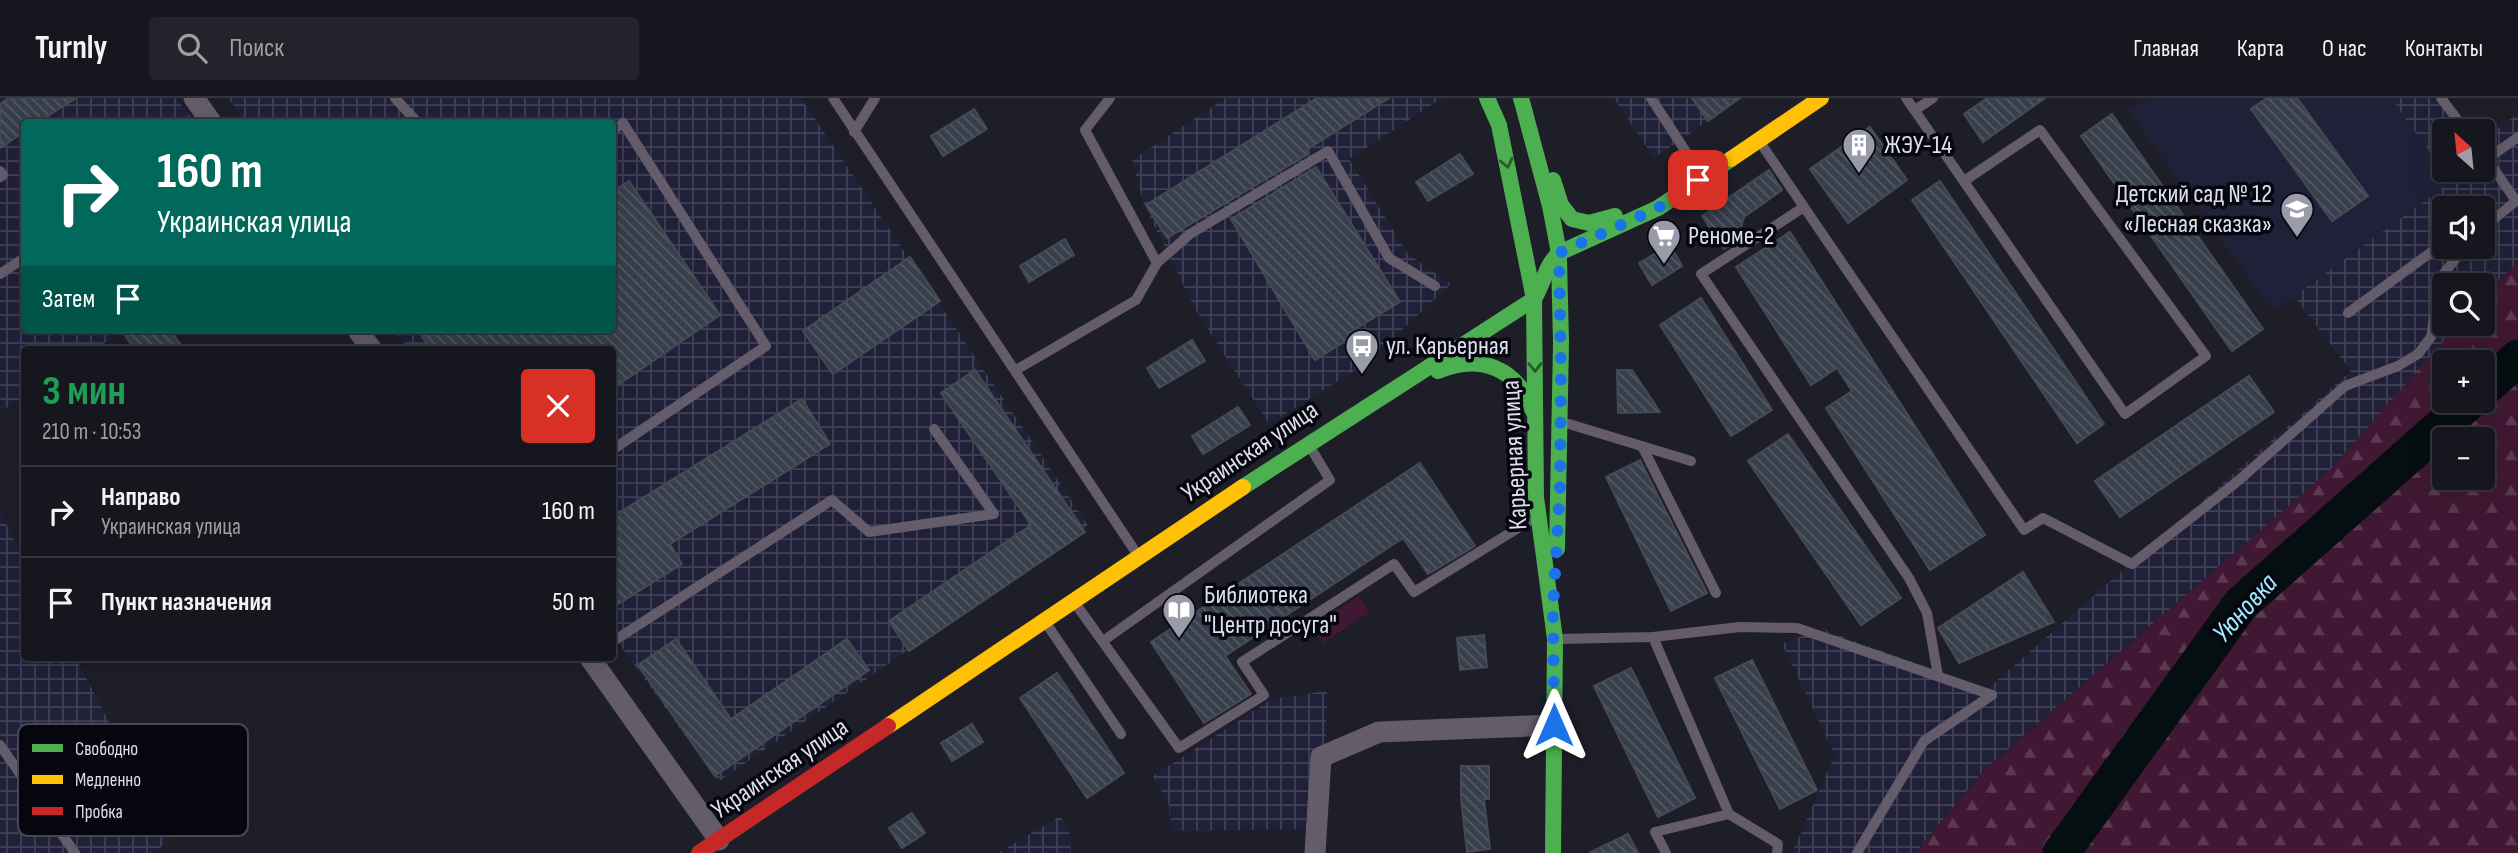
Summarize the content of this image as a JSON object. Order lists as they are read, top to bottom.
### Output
{
  "streets": {
    "main road": ["Украинская улица", "Карьерная улица"]
  },
  "crossings": [
    ["Украинская улица", "Карьерная улица"]
  ],
  "water": ["Уюновка"],
  "places": {
    "building": ["ЖЭУ-14"],
    "school or university": ["Детский сад № 12 «Лесная сказка»"],
    "supermarket": ["Реноме-2"],
    "bus stop": ["ул. Карьерная"],
    "library": ["Библиотека \"Центр досуга\""]
  },
  "legend": ["Свободно", "Медленно", "Пробка"],
  "north": "top left",
  "page": {
    "header": "Turnly",
    "search": "Поиск",
    "nav": [
      "Главная",
      "Карта",
      "О нас",
      "Контакты"
    ],
    "map_buttons": ["+", "−"],
    "turn": ["160 m", "Украинская улица"],
    "then": "Затем",
    "heading": ["3 мин", "210 m · 10:53"],
    "list": [
      {
        "name": "Направо",
        "note": "Украинская улица",
        "value": "160 m"
      },
      {
        "name": "Пункт назначения",
        "value": "50 m"
      }
    ]
  }
}
